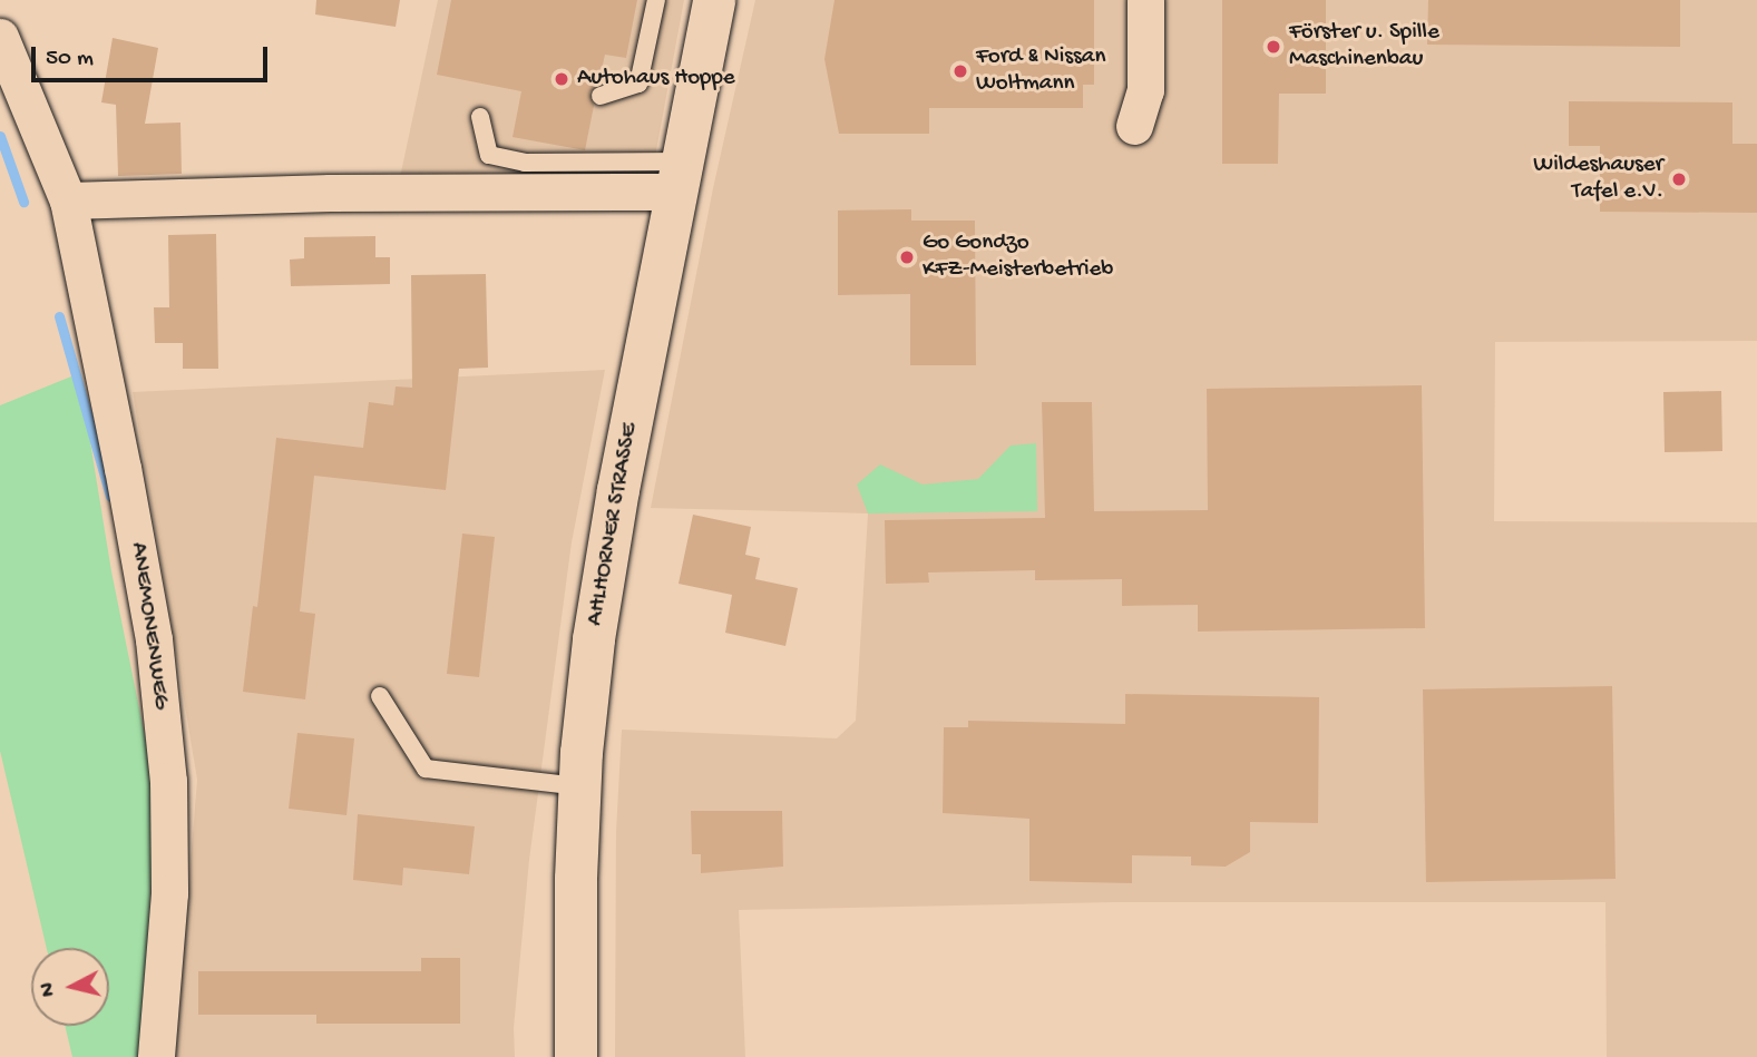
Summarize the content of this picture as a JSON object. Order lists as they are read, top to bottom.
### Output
{
  "streets": {
    "street": ["AHLHORNER STRASSE", "ANEMONENWEG"]
  },
  "places": [
    "Förster u. Spille Maschinenbau",
    "Ford & Nissan Woltmann",
    "Autohaus Hoppe",
    "Wildeshauser Tafel e.V.",
    "Go Gondzo KFZ-Meisterbetrieb"
  ],
  "scale_bar": "50 m",
  "north": "left"
}
